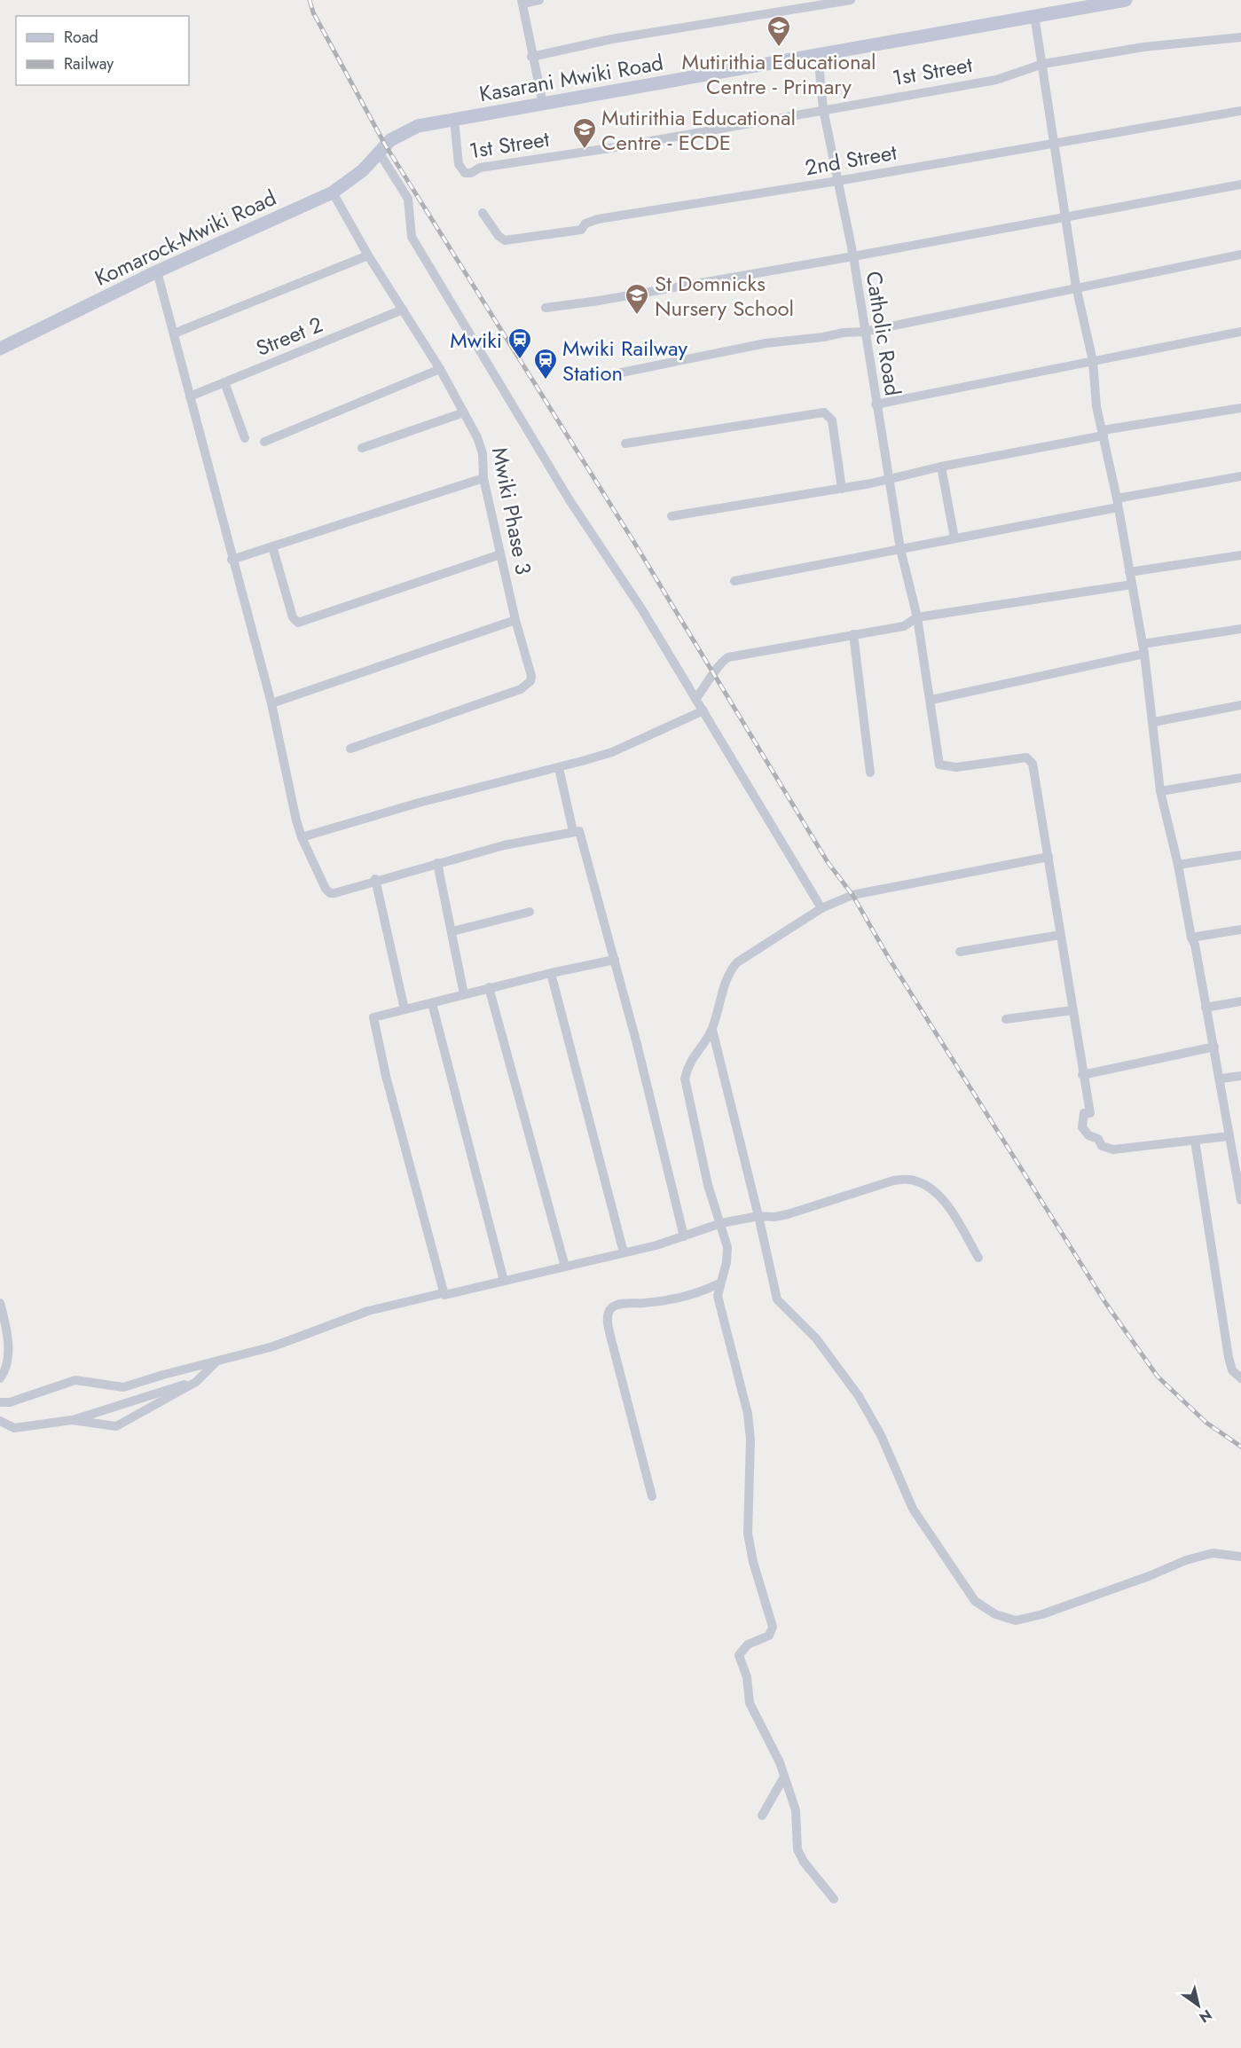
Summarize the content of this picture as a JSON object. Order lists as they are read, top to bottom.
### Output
{
  "streets": {
    "main road": ["Kasarani Mwiki Road", "Komarock-Mwiki Road"],
    "street": [
      "1st Street",
      "2nd Street",
      "Catholic Road",
      "Street 2",
      "Mwiki Phase 3"
    ]
  },
  "crossings": [
    ["1st Street", "Kasarani Mwiki Road"],
    ["1st Street", "Catholic Road"],
    ["Kasarani Mwiki Road", "Komarock-Mwiki Road"],
    ["Kasarani Mwiki Road", "Catholic Road"],
    ["2nd Street", "Catholic Road"],
    ["Komarock-Mwiki Road", "Mwiki Phase 3"],
    ["Street 2", "Mwiki Phase 3"]
  ],
  "places": {
    "school or university": ["Mutirithia Educational Centre - Primary", "Mutirithia Educational Centre - ECDE", "St Domnicks Nursery School"],
    "station": ["Mwiki", "Mwiki Railway Station"]
  },
  "legend": ["Road", "Railway"],
  "north": "bottom right"
}
